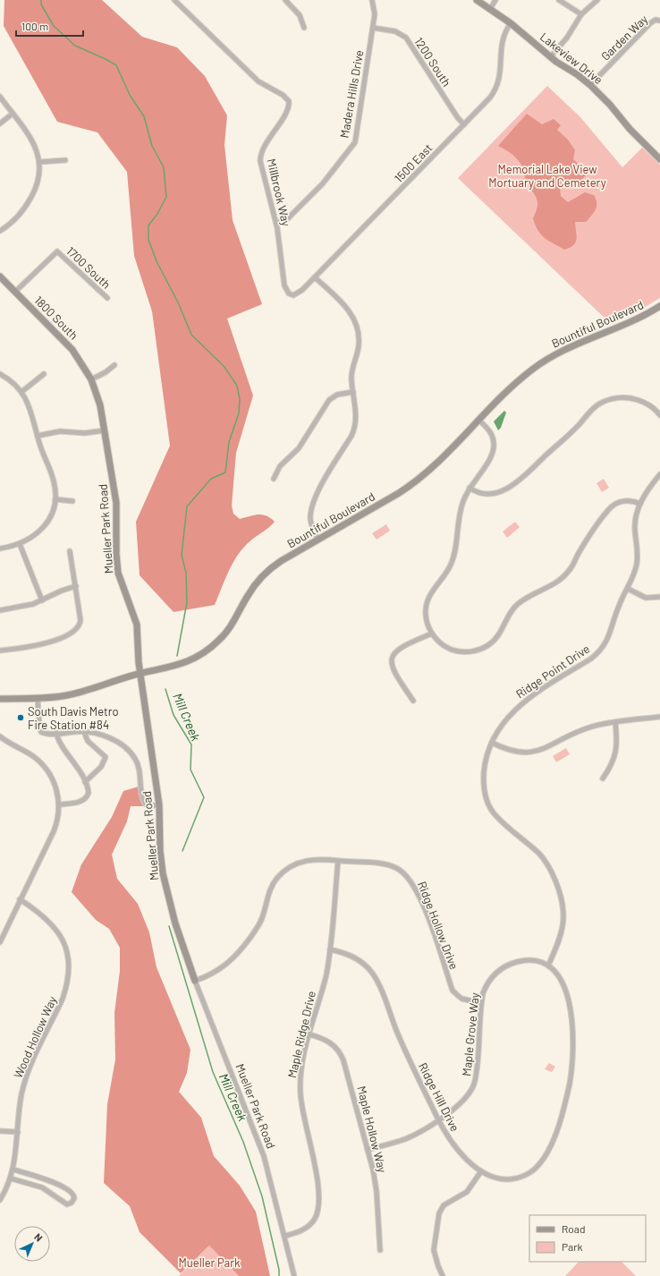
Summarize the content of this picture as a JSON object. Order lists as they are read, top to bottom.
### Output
{
  "streets": {
    "main road": [
      "Lakeview Drive",
      "1800 South",
      "Bountiful Boulevard",
      "Mueller Park Road"
    ],
    "street": [
      "Garden Way",
      "1200 South",
      "Madera Hills Drive",
      "1500 East",
      "Millbrook Way",
      "1700 South",
      "Ridge Point Drive",
      "Ridge Hollow Drive",
      "Maple Ridge Drive",
      "Maple Grove Way",
      "Wood Hollow Way",
      "Ridge Hill Drive",
      "Maple Hollow Way"
    ]
  },
  "crossings": [
    ["Garden Way", "Lakeview Drive"],
    ["Lakeview Drive", "1500 East"],
    ["1200 South", "Madera Hills Drive"],
    ["1200 South", "1500 East"],
    ["Madera Hills Drive", "Millbrook Way"],
    ["1500 East", "Millbrook Way"],
    ["1700 South", "1800 South"],
    ["1800 South", "Mueller Park Road"],
    ["Bountiful Boulevard", "Mueller Park Road"],
    ["Mueller Park Road", "Ridge Hollow Drive"],
    ["Mueller Park Road", "Maple Ridge Drive"],
    ["Ridge Point Drive", "Maple Grove Way"],
    ["Ridge Point Drive", "Ridge Hill Drive"],
    ["Ridge Hollow Drive", "Maple Ridge Drive"],
    ["Ridge Hollow Drive", "Maple Grove Way"],
    ["Maple Ridge Drive", "Ridge Hill Drive"],
    ["Maple Ridge Drive", "Maple Hollow Way"],
    ["Maple Grove Way", "Ridge Hill Drive"],
    ["Maple Grove Way", "Maple Hollow Way"]
  ],
  "water": ["Mill Creek"],
  "parks": ["Memorial Lake View Mortuary and Cemetery", "Mueller Park"],
  "places": ["South Davis Metro Fire Station #84"],
  "legend": ["Road", "Park"],
  "scale_bar": "100 m",
  "north": "top right"
}
